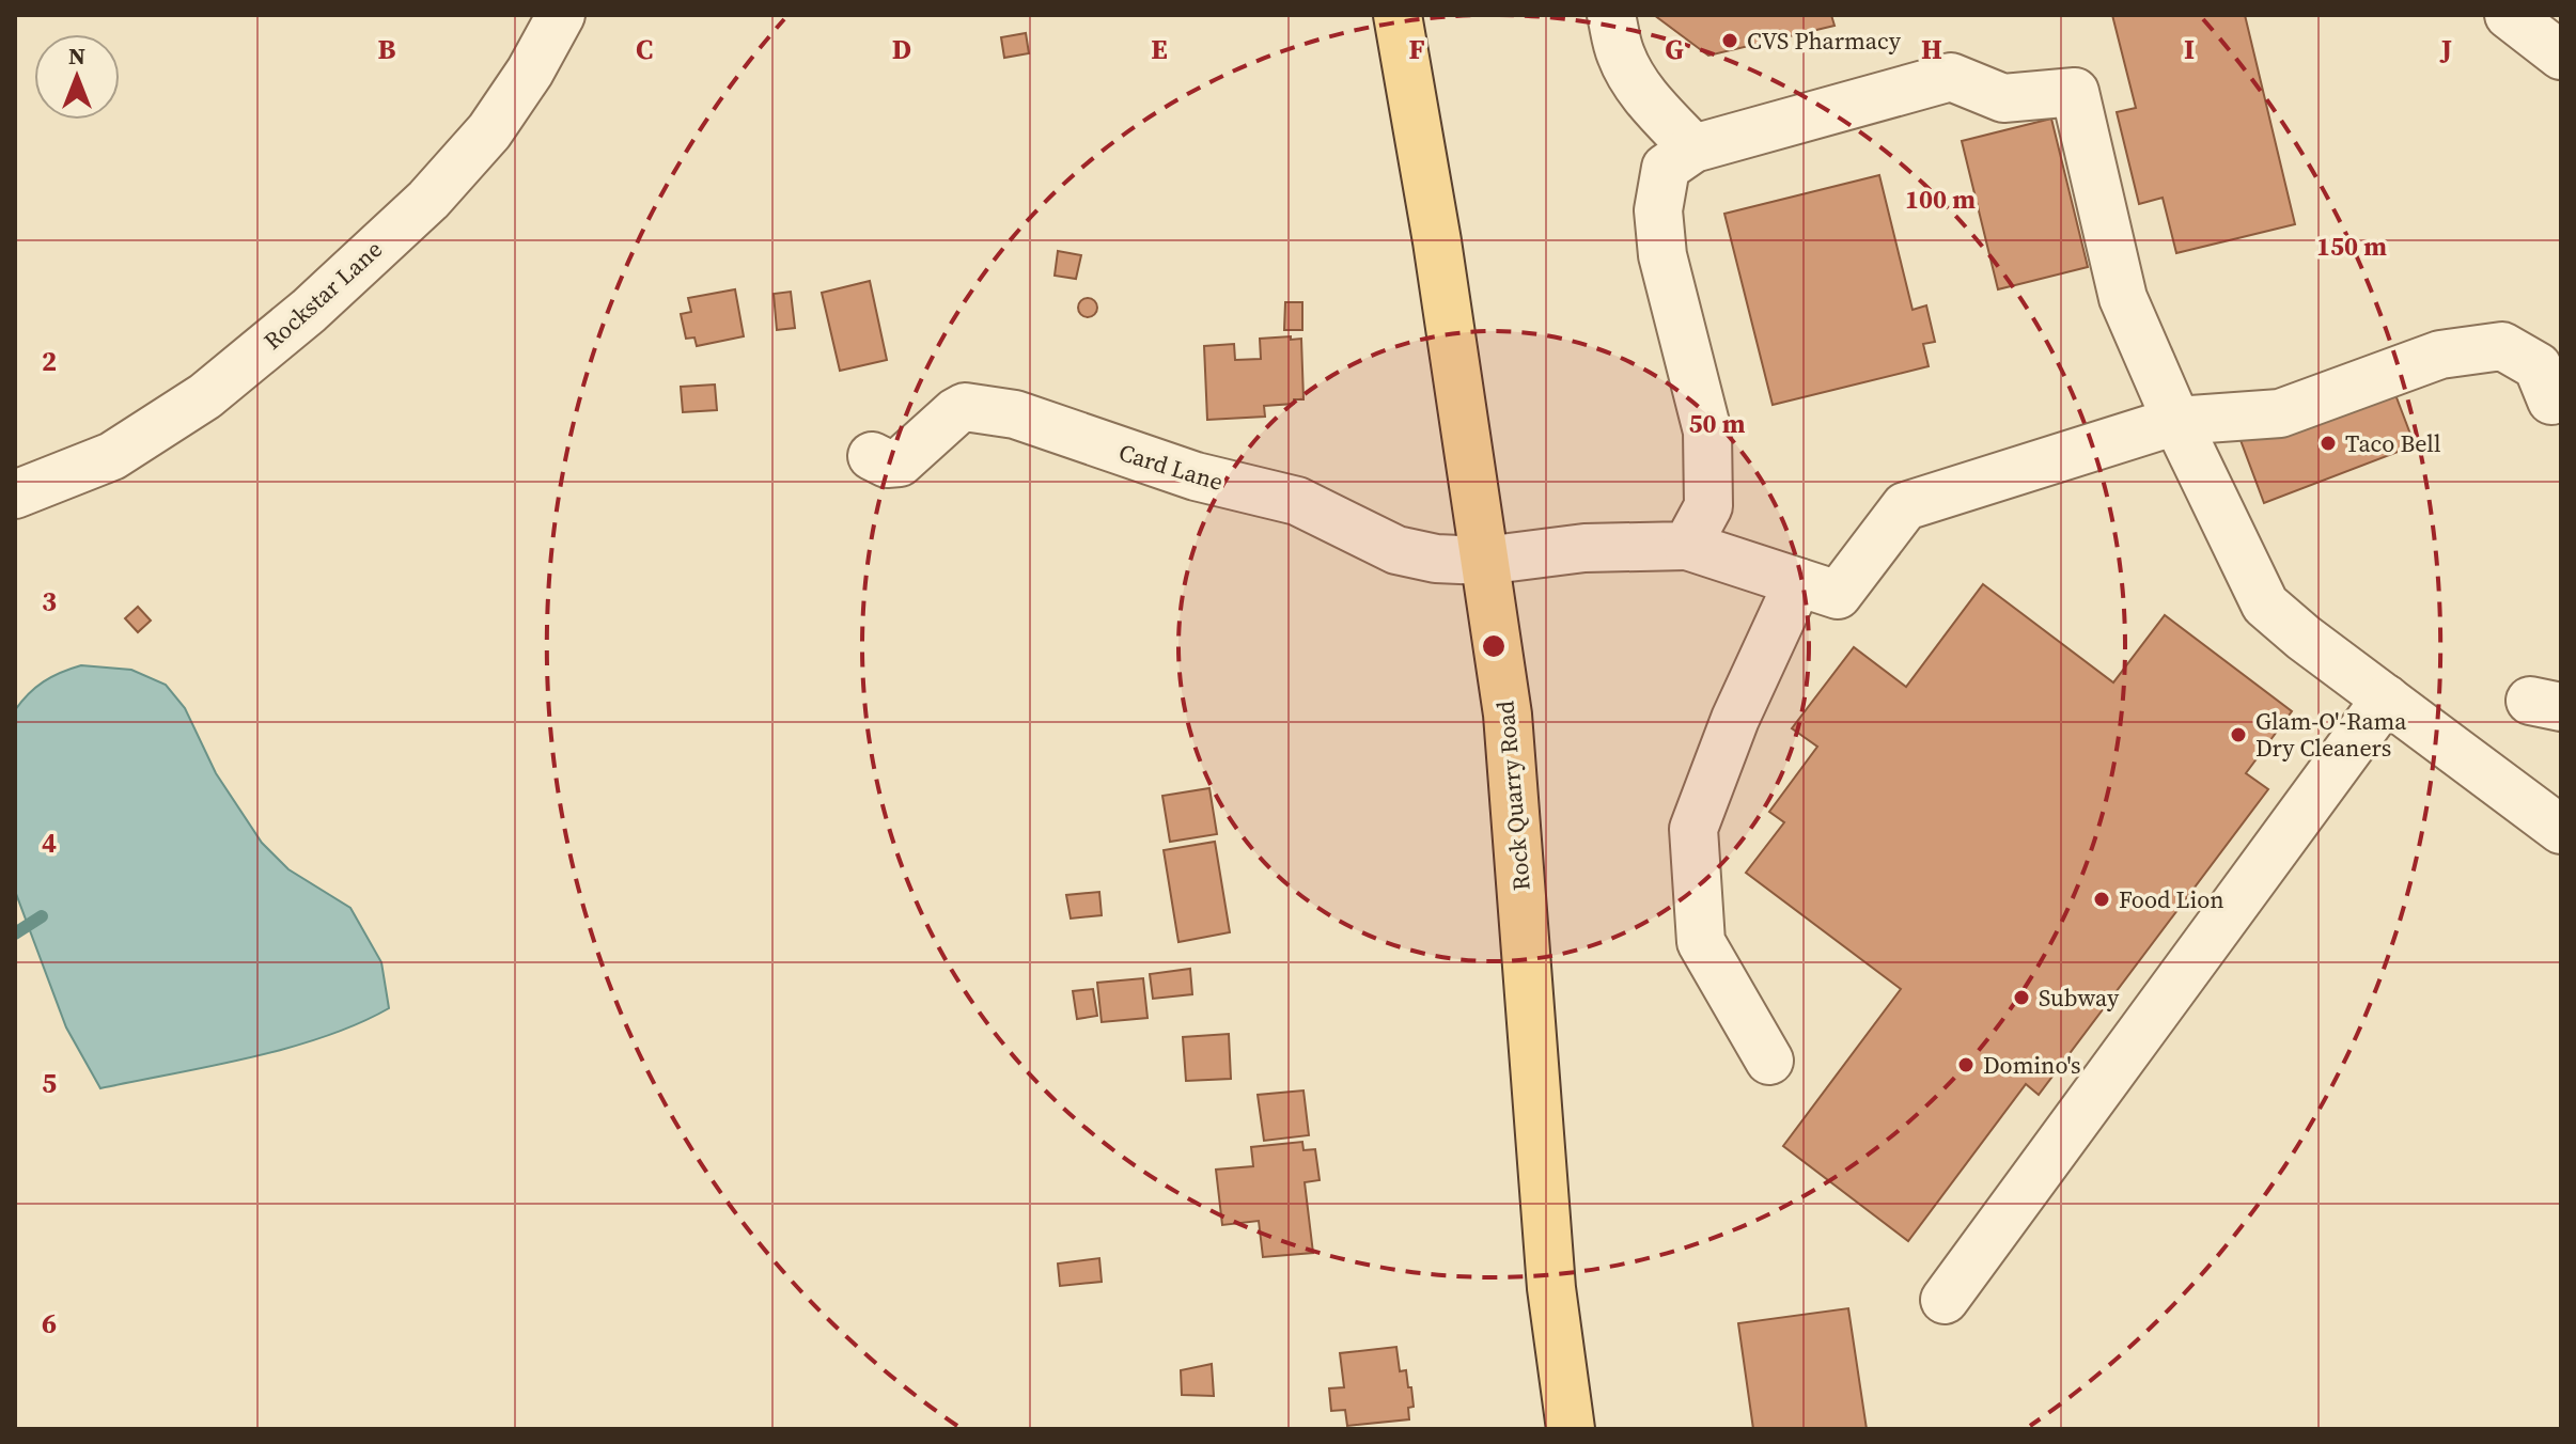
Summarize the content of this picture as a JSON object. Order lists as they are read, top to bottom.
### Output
{
  "streets": {
    "main road": ["Rock Quarry Road"],
    "street": ["Rockstar Lane", "Card Lane"]
  },
  "crossings": [
    ["Card Lane", "Rock Quarry Road"]
  ],
  "places": [
    "CVS Pharmacy",
    "Taco Bell",
    "Glam-O'-Rama Dry Cleaners",
    "Food Lion",
    "Subway",
    "Domino's"
  ],
  "north": "top",
  "grid": {
    "columns": [
      "B",
      "C",
      "D",
      "E",
      "F",
      "G",
      "H",
      "I",
      "J"
    ],
    "rows": [
      "2",
      "3",
      "4",
      "5",
      "6"
    ]
  },
  "rings": ["100 m", "150 m", "50 m"]
}
